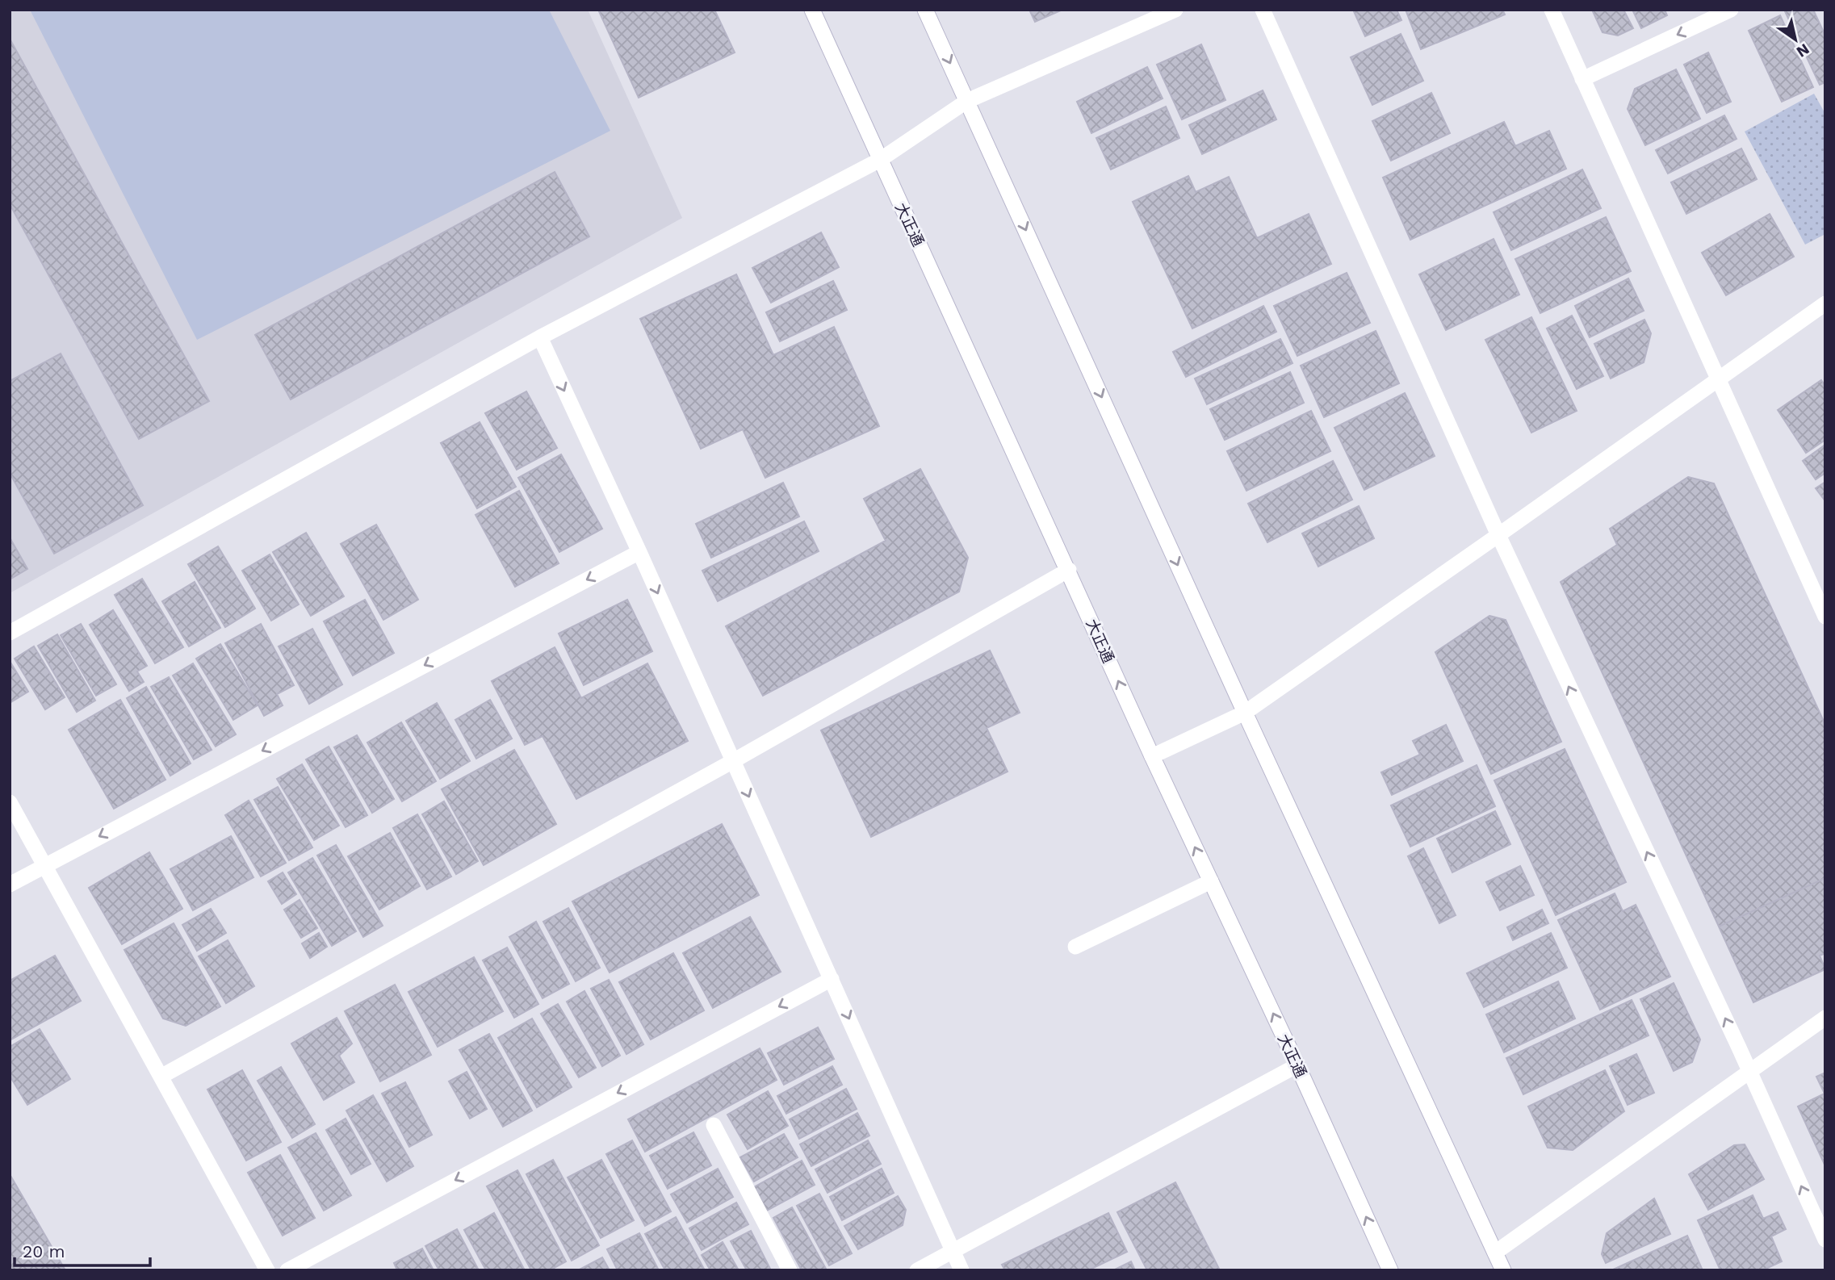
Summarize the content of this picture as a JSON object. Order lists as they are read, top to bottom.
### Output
{
  "streets": {
    "street": ["大正通"]
  },
  "scale_bar": "20 m",
  "north": "bottom right"
}
